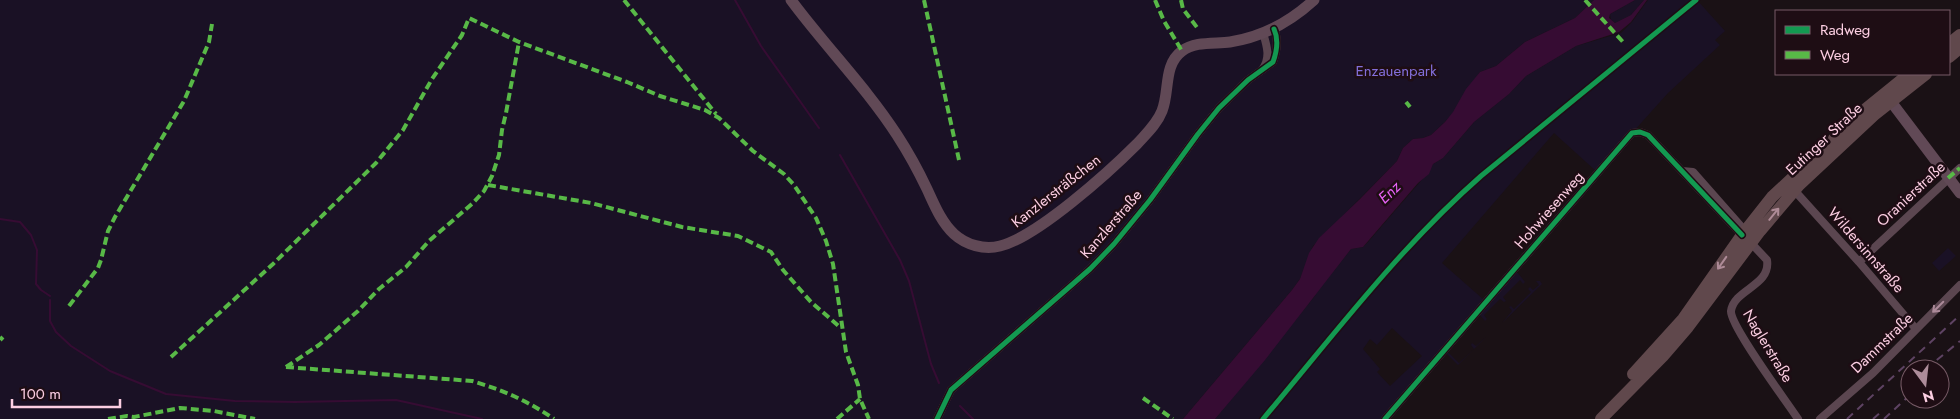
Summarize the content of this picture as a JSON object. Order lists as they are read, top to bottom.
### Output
{
  "streets": {
    "main road": ["Eutinger Straße", "Kanzlersträßchen"],
    "street": [
      "Oranierstraße",
      "Hohwiesenweg",
      "Kanzlerstraße",
      "Wildersinnstraße",
      "Dammstraße",
      "Naglerstraße"
    ]
  },
  "crossings": [
    ["Eutinger Straße", "Hohwiesenweg"],
    ["Eutinger Straße", "Wildersinnstraße"],
    ["Eutinger Straße", "Naglerstraße"],
    ["Kanzlersträßchen", "Kanzlerstraße"],
    ["Oranierstraße", "Wildersinnstraße"],
    ["Hohwiesenweg", "Naglerstraße"],
    ["Wildersinnstraße", "Dammstraße"]
  ],
  "water": ["Enz"],
  "parks": ["Enzauenpark"],
  "legend": ["Radweg", "Weg"],
  "scale_bar": "100 m",
  "north": "bottom"
}
